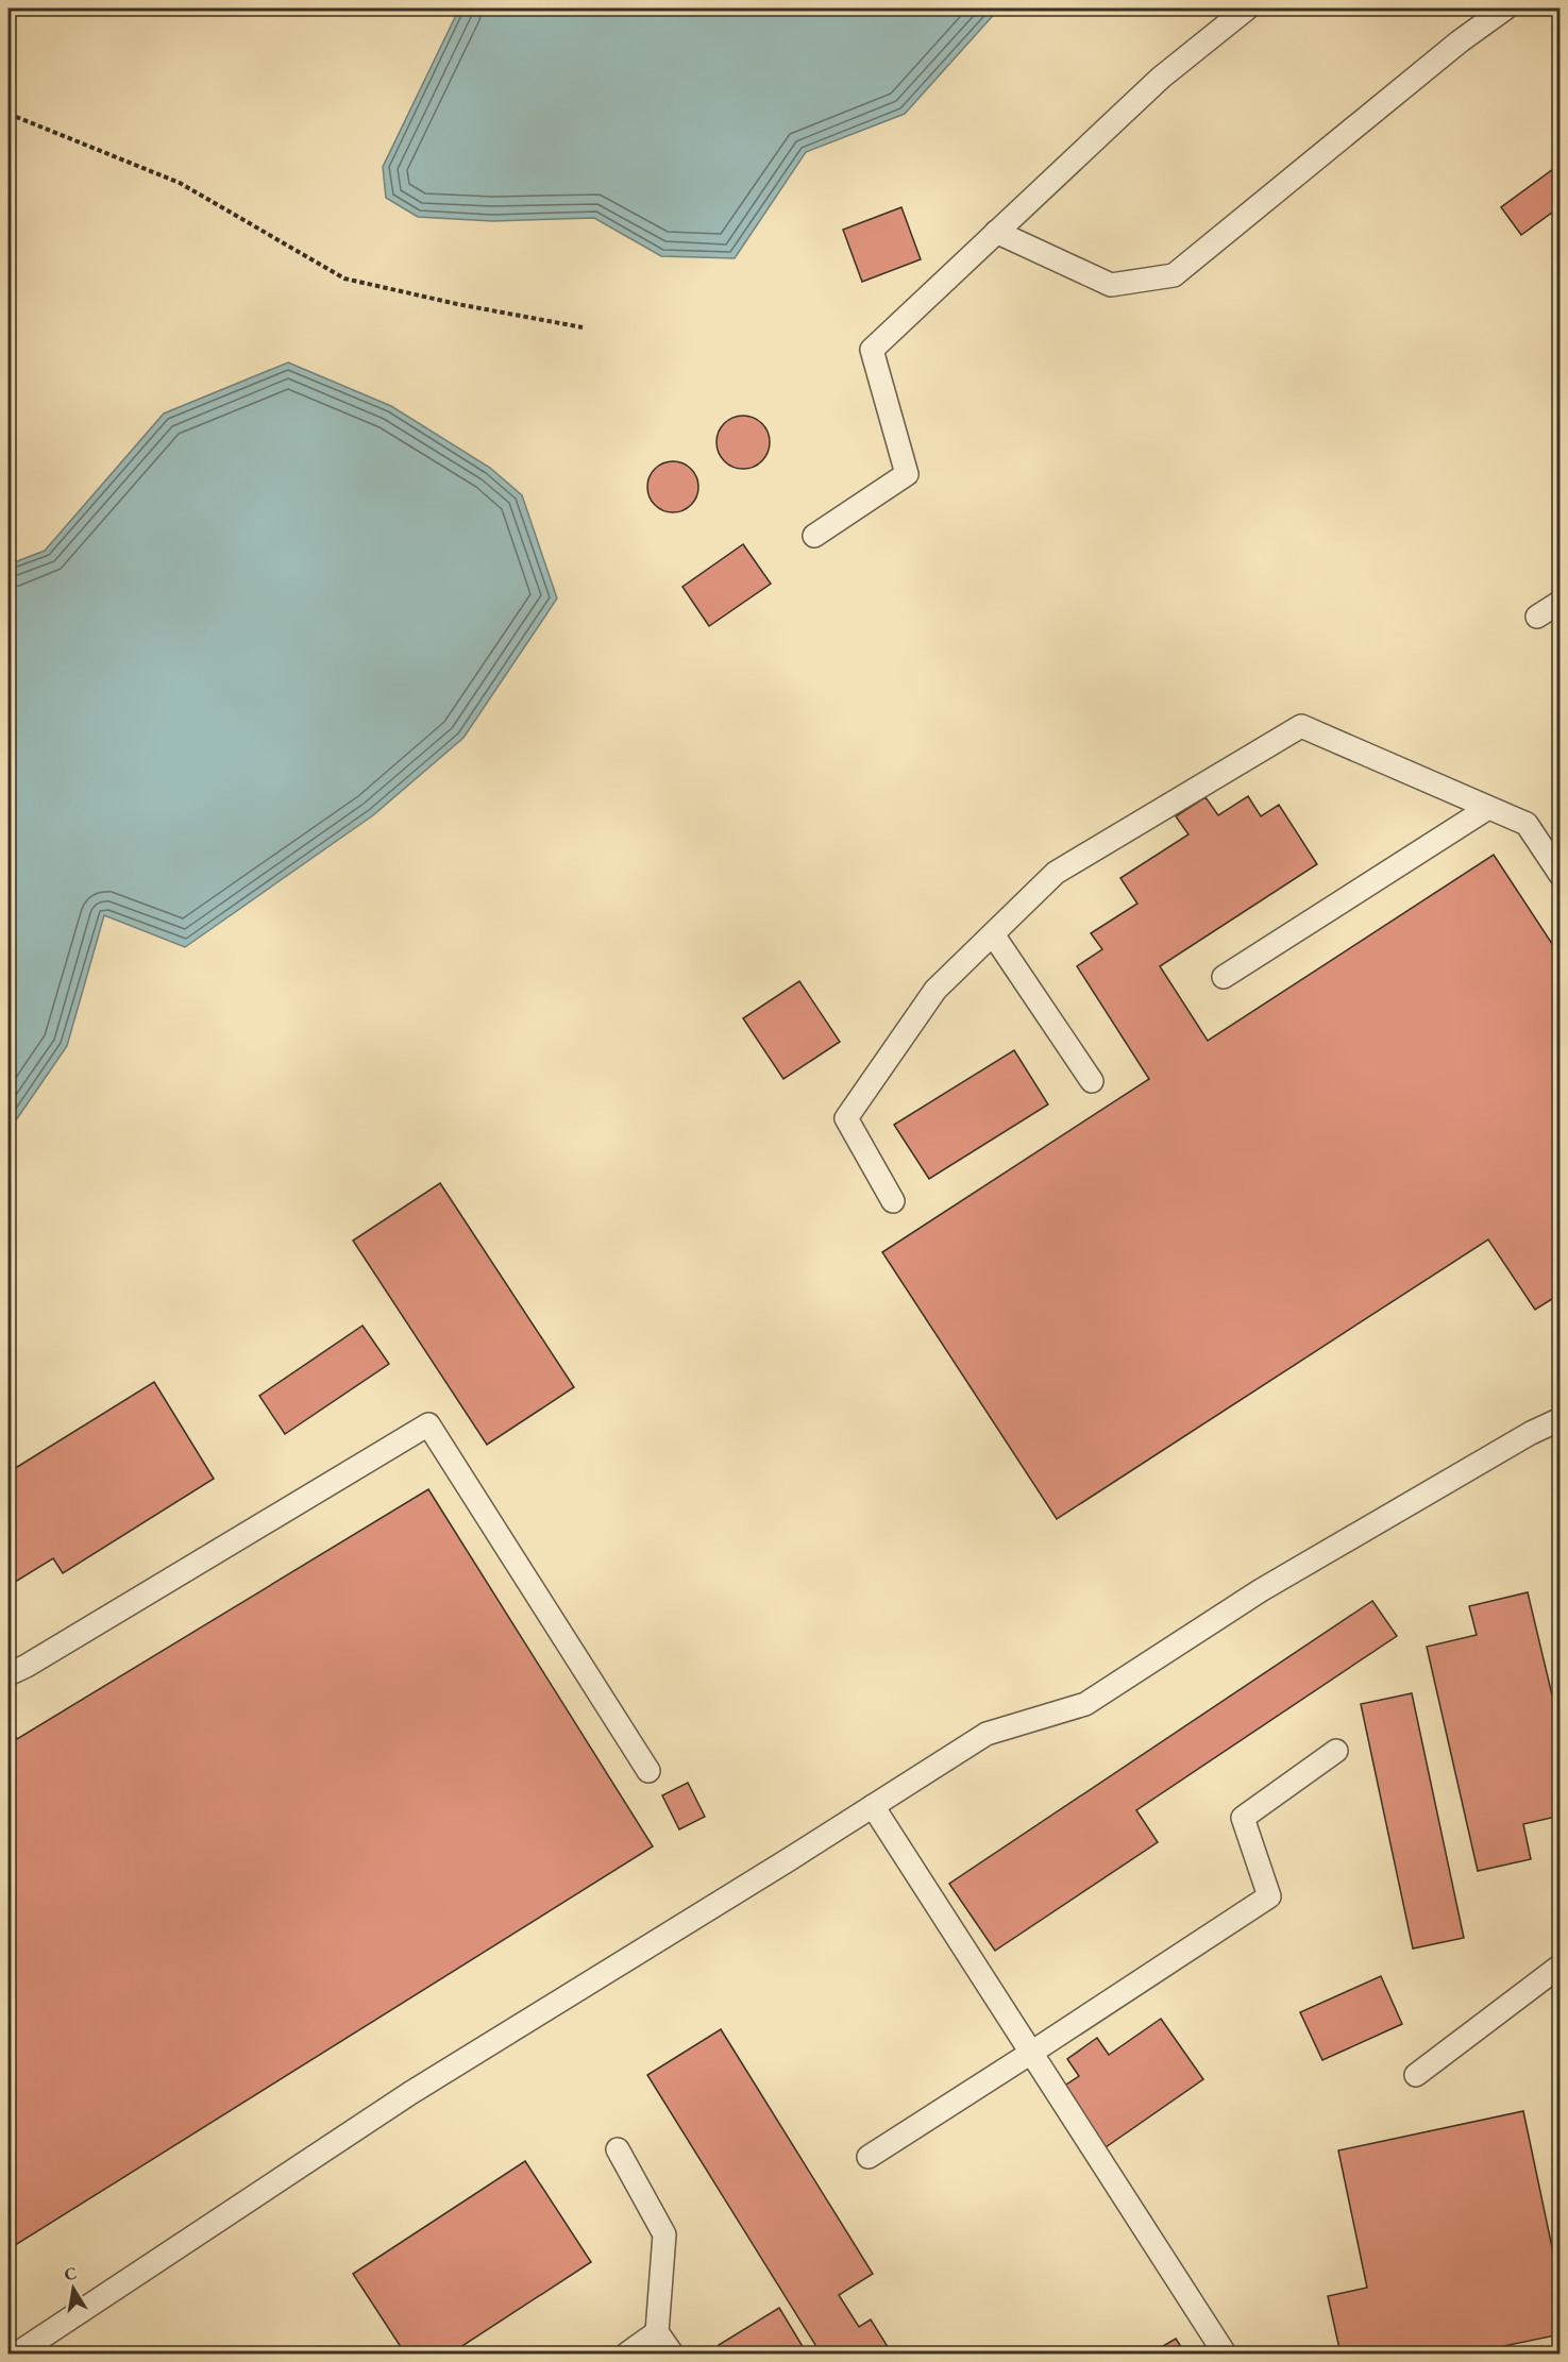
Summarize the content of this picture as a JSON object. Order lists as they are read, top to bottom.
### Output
{
  "north": "top"
}
